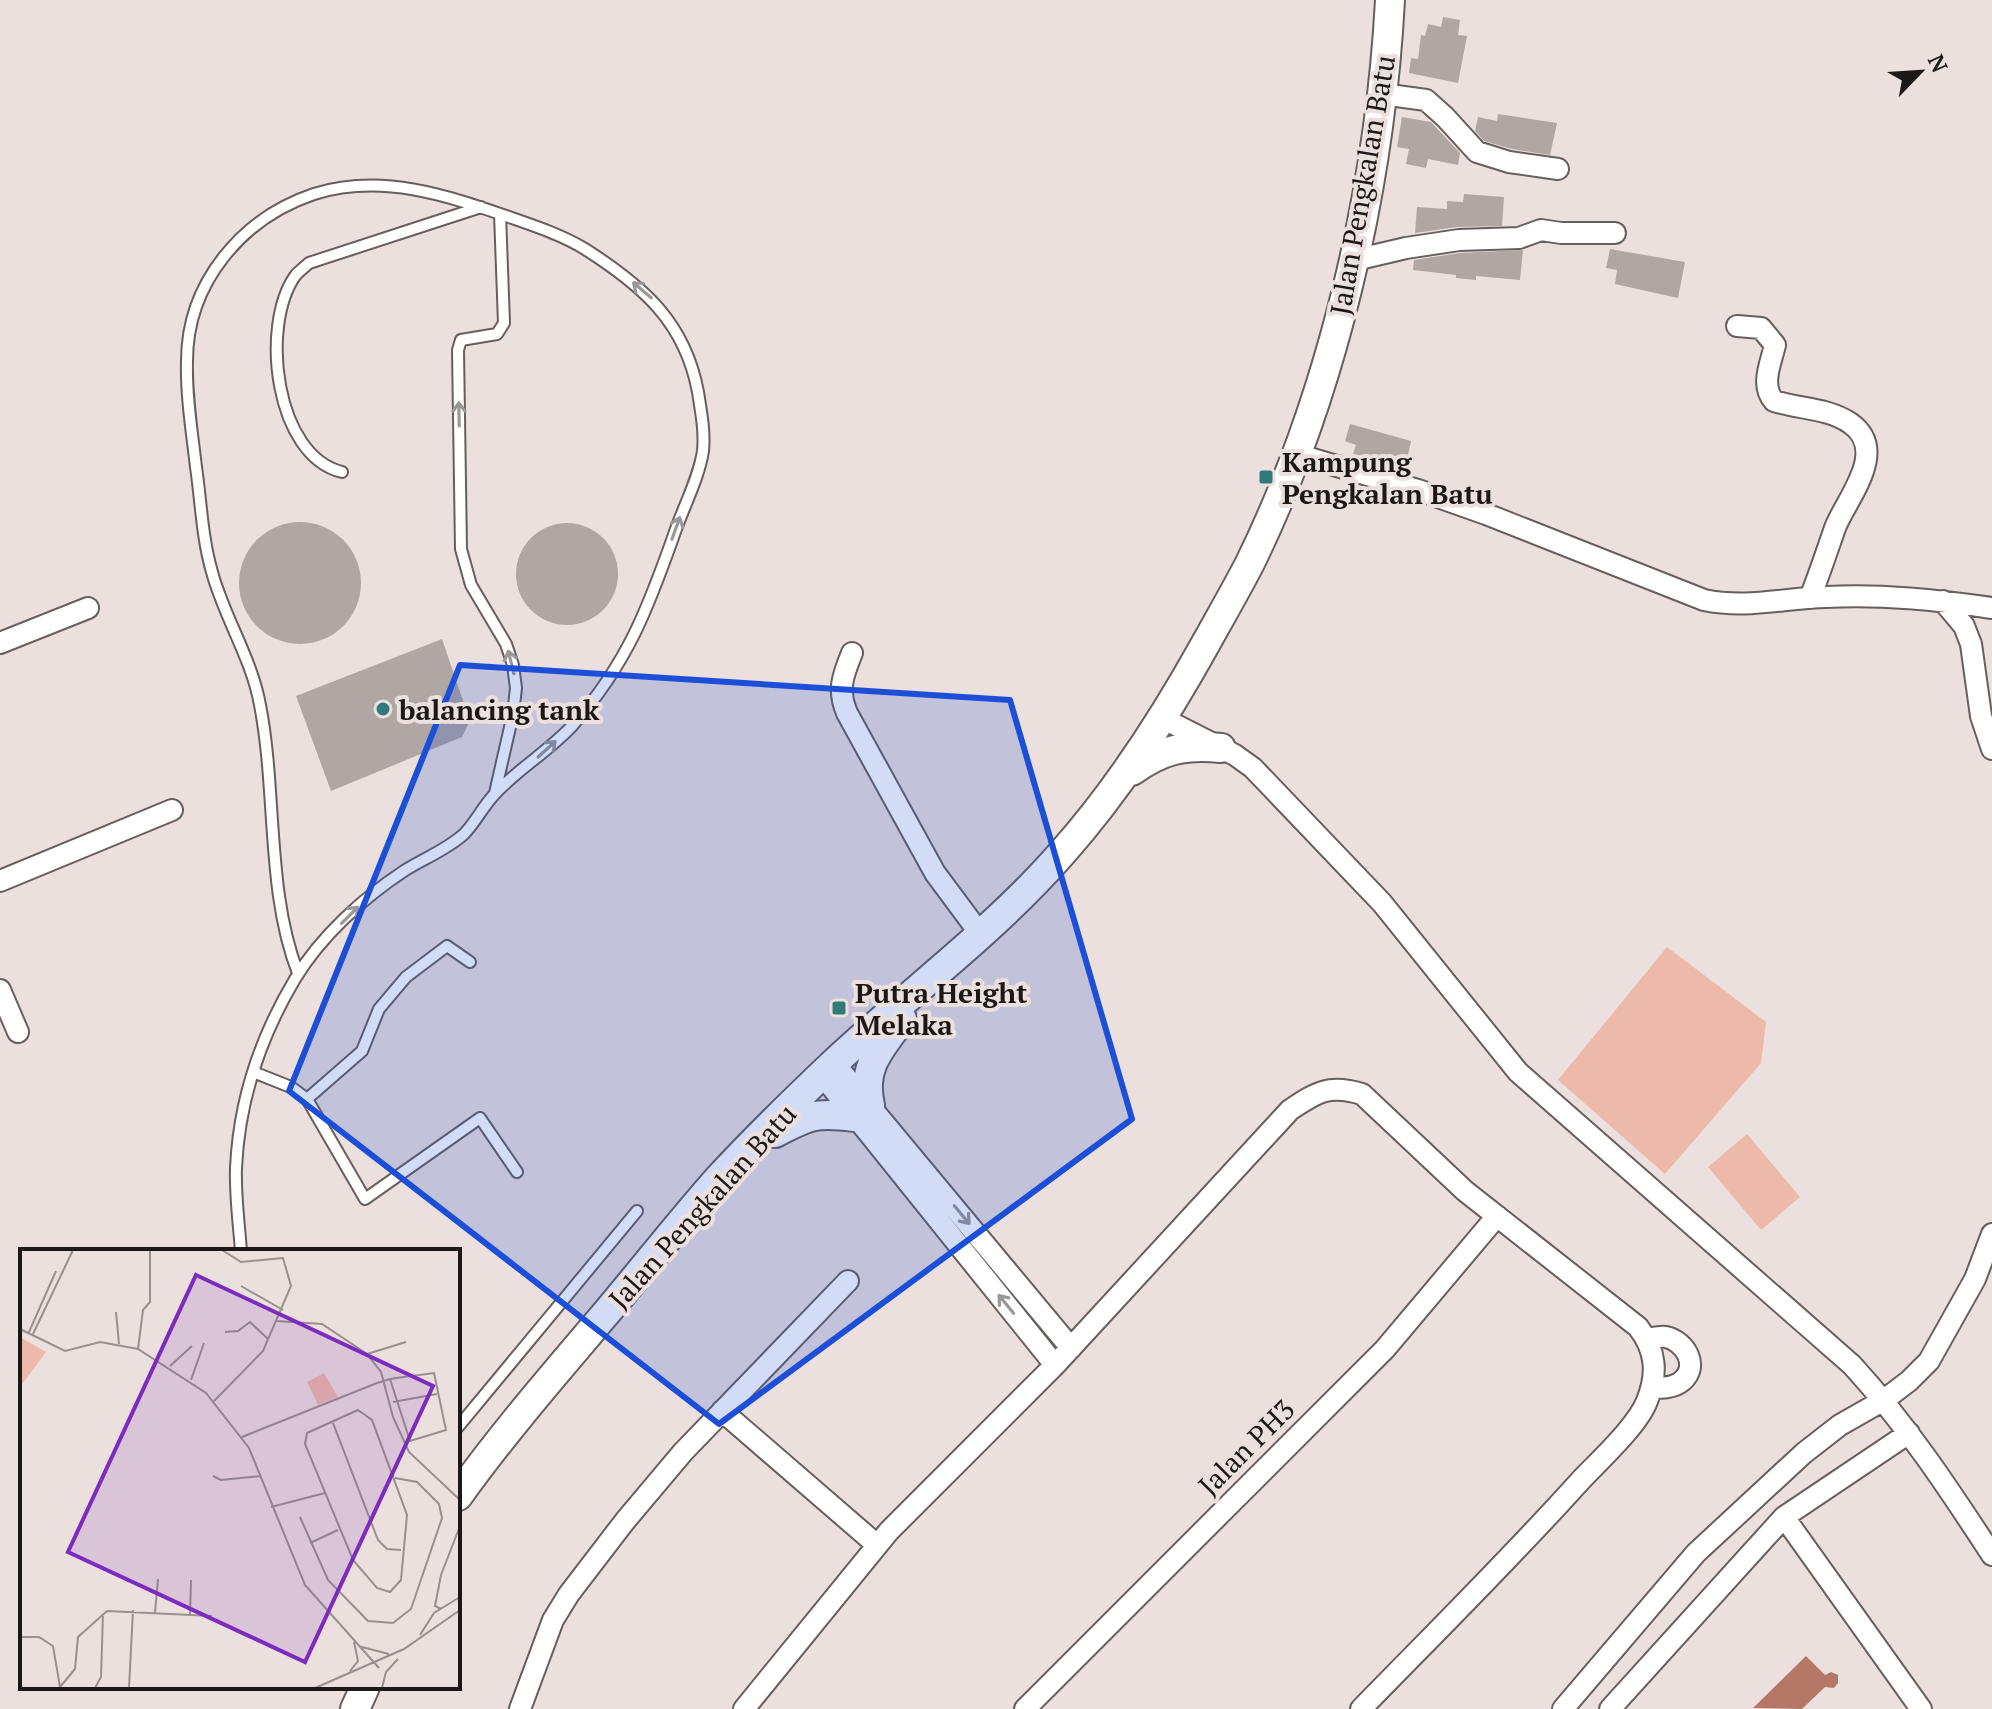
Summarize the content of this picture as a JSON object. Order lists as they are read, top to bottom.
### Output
{
  "streets": {
    "main road": ["Jalan Pengkalan Batu"],
    "street": ["Jalan PH3"]
  },
  "places": {
    "transit": ["Kampung Pengkalan Batu", "Putra Height Melaka"],
    "other": ["balancing tank"]
  },
  "north": "top right"
}
